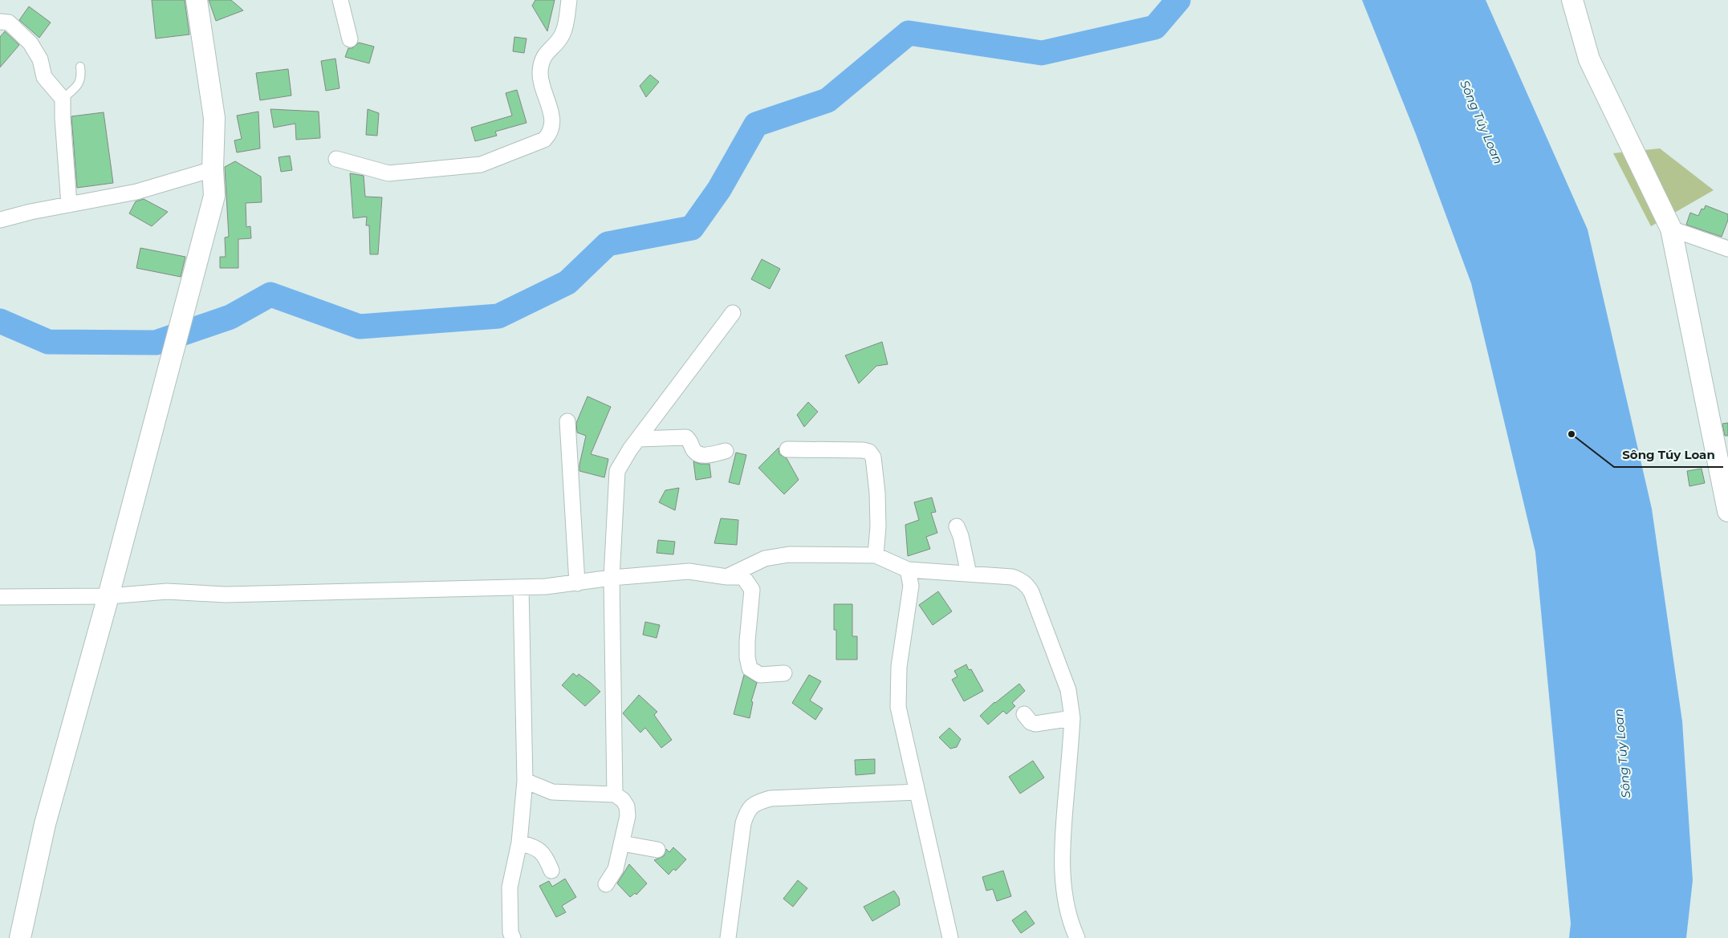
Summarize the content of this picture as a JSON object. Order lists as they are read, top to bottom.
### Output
{
  "water": ["Sông Túy Loan"],
  "places": ["Sông Túy Loan"]
}
